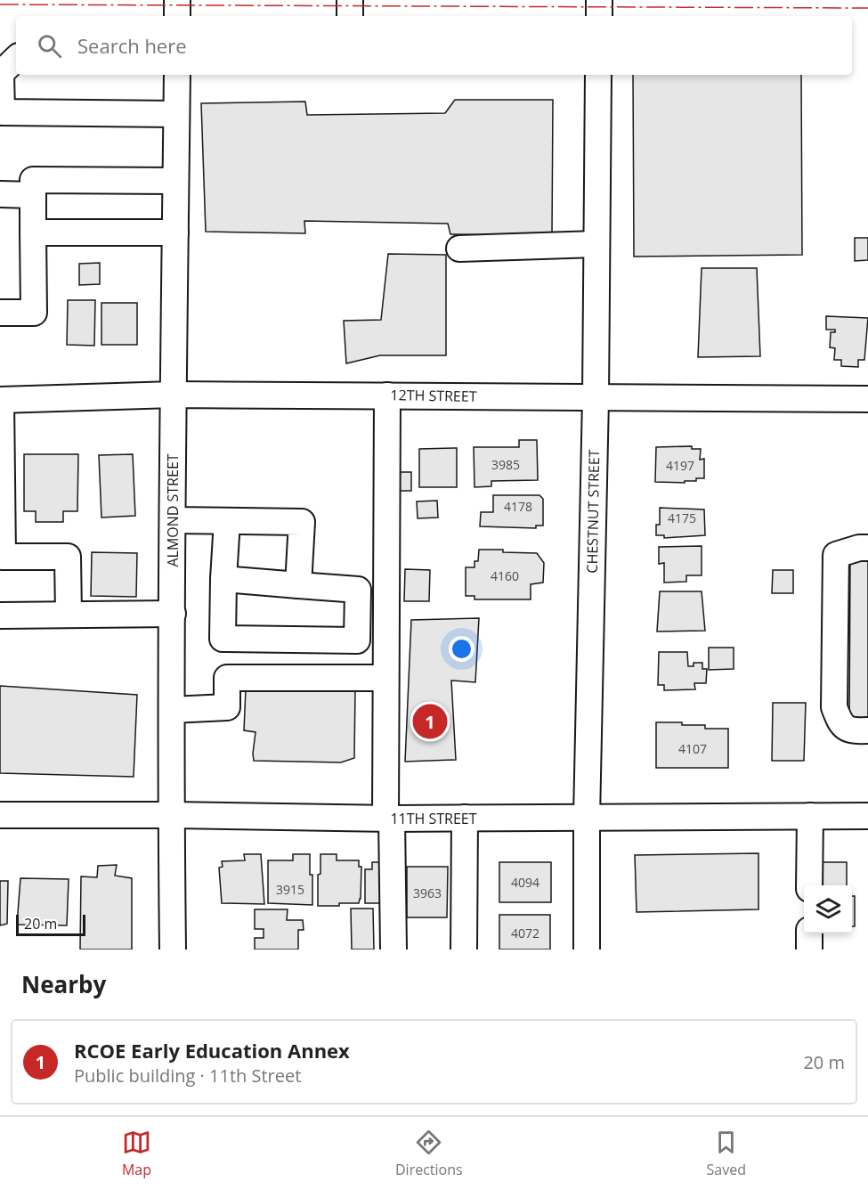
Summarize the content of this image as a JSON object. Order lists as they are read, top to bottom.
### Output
{
  "streets": {
    "street": [
      "12TH STREET",
      "ALMOND STREET",
      "CHESTNUT STREET",
      "11TH STREET"
    ]
  },
  "crossings": [
    ["12TH STREET", "ALMOND STREET"],
    ["12TH STREET", "CHESTNUT STREET"],
    ["ALMOND STREET", "11TH STREET"],
    ["CHESTNUT STREET", "11TH STREET"]
  ],
  "house_numbers": [
    "3985",
    "4197",
    "4178",
    "4175",
    "4160",
    "4107",
    "4094",
    "3915",
    "3963",
    "4072"
  ],
  "scale_bar": "20 m",
  "page": {
    "search": "Search here",
    "pins": "1",
    "scale": "20 m",
    "heading": "Nearby",
    "list": [
      {
        "mark": "1",
        "name": "RCOE Early Education Annex",
        "note": "Public building · 11th Street",
        "value": "20 m"
      }
    ],
    "nav": ["Map", "Directions", "Saved"]
  }
}
